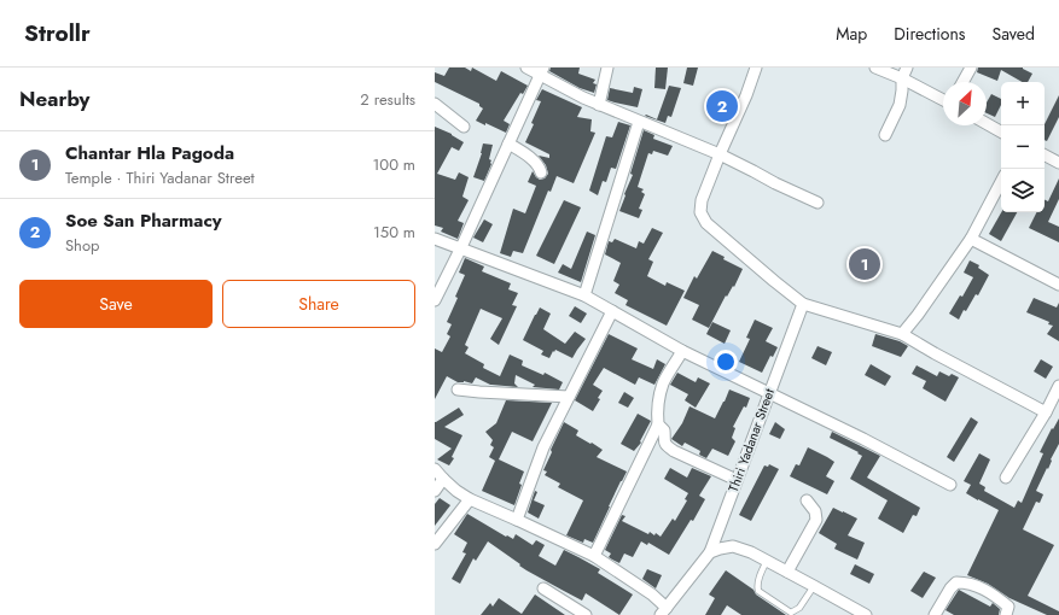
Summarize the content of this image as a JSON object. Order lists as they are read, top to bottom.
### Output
{
  "streets": {
    "street": ["Thiri Yadanar Street"]
  },
  "north": "top right",
  "page": {
    "header": "Strollr",
    "nav": ["Map", "Directions", "Saved"],
    "heading": ["Nearby", "2 results"],
    "map_buttons": ["+", "−"],
    "pins": ["2", "1"],
    "list": [
      {
        "mark": "1",
        "name": "Chantar Hla Pagoda",
        "note": "Temple · Thiri Yadanar Street",
        "value": "100 m"
      },
      {
        "mark": "2",
        "name": "Soe San Pharmacy",
        "note": "Shop",
        "value": "150 m"
      }
    ],
    "buttons": ["Save", "Share"]
  }
}
